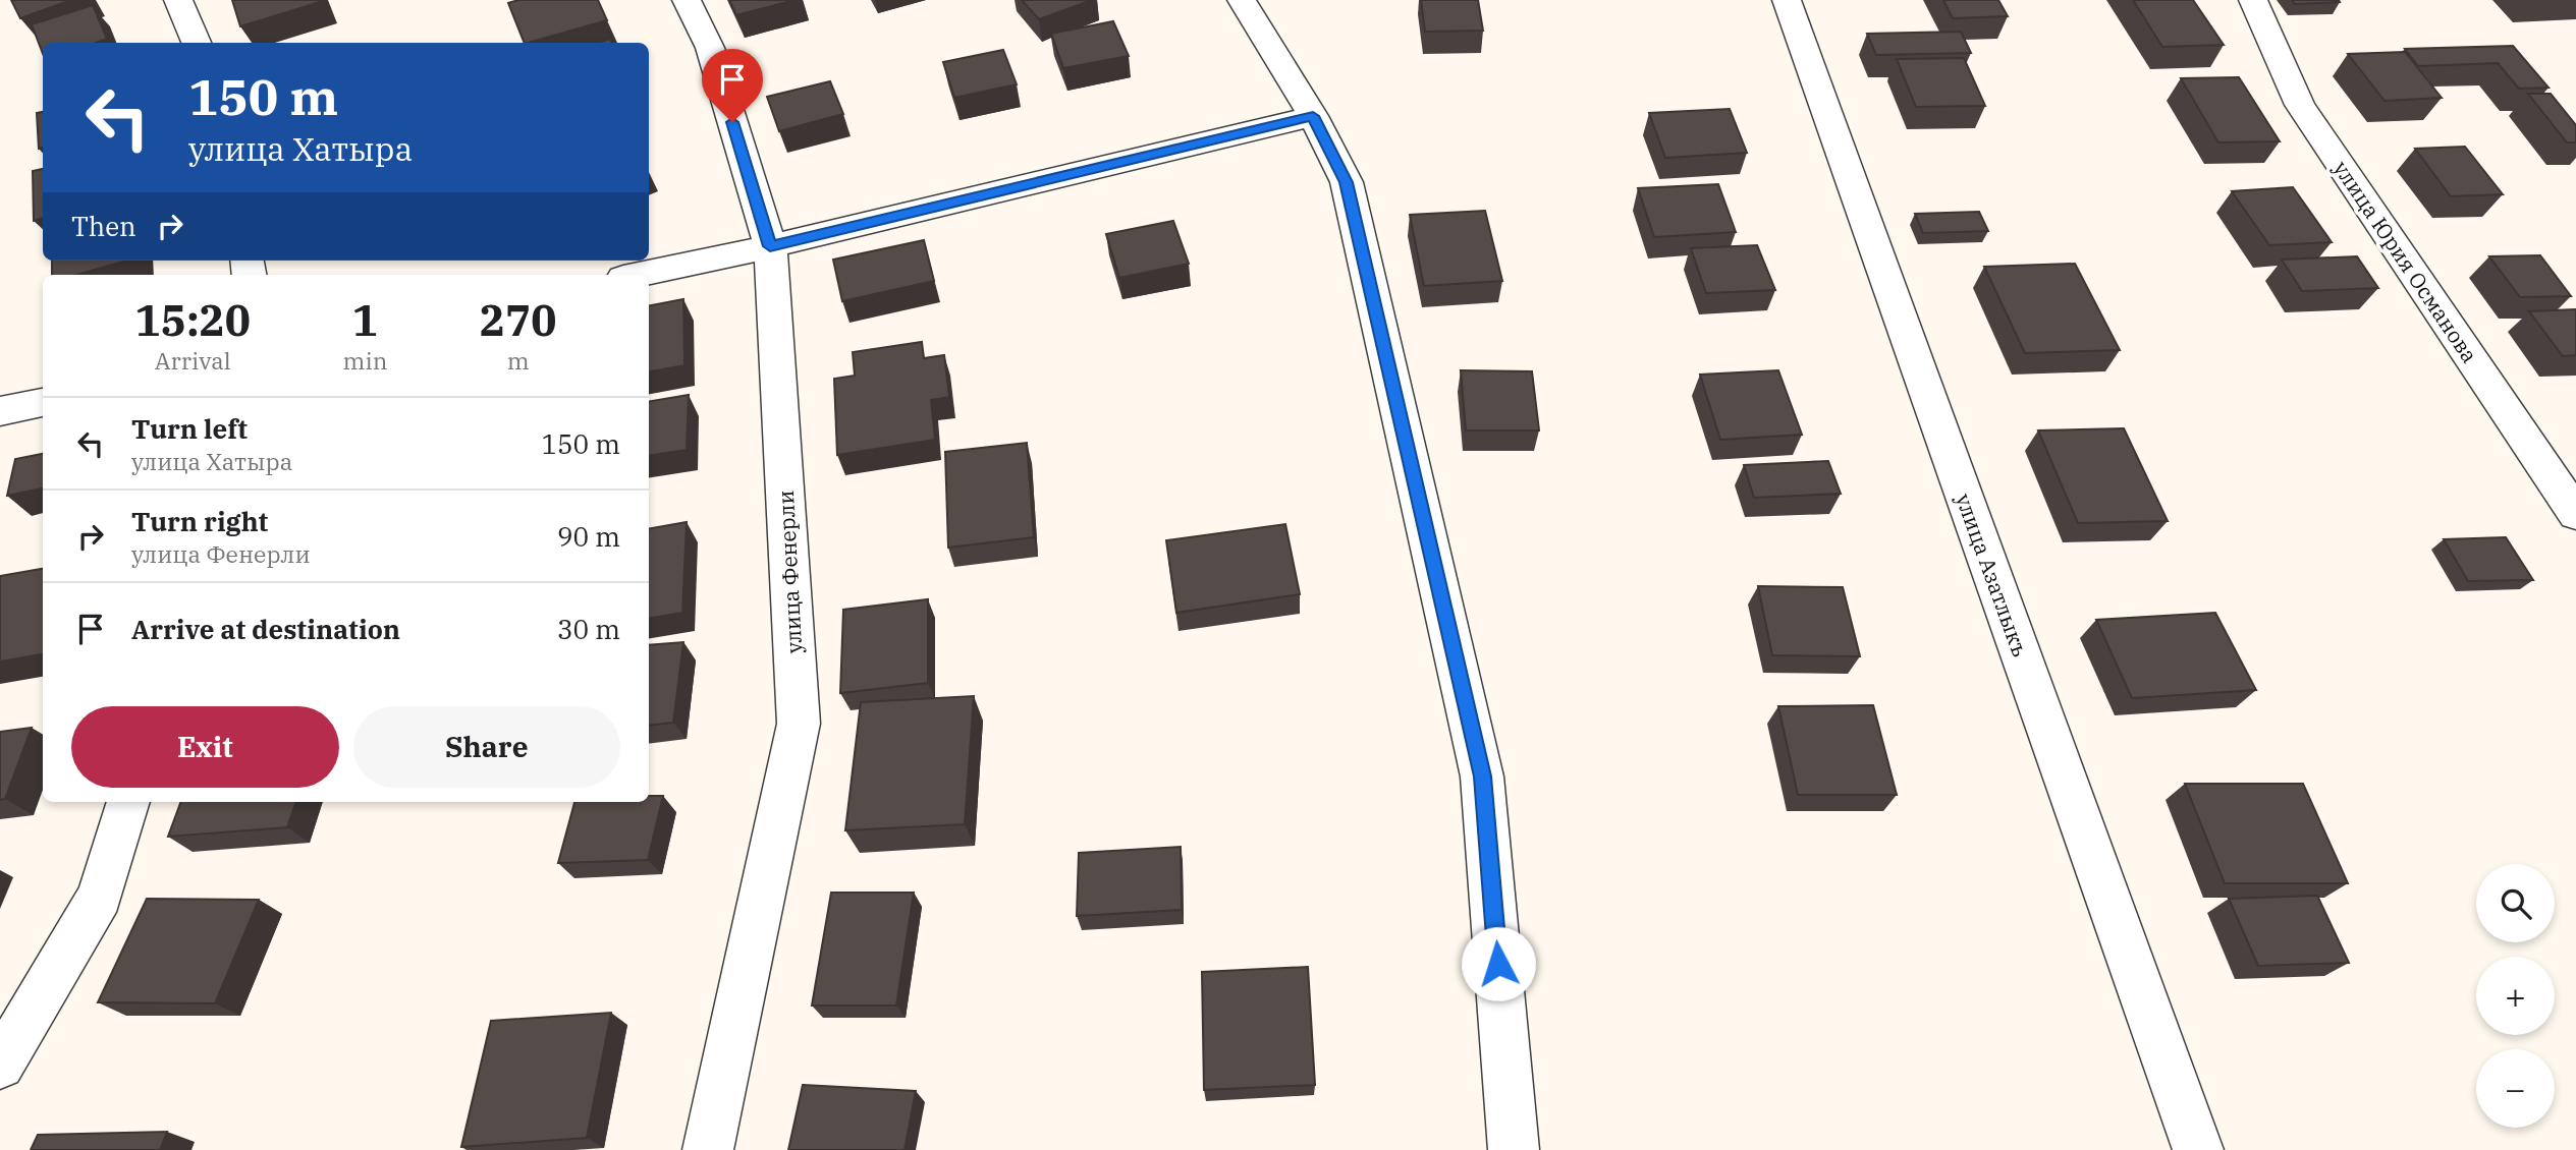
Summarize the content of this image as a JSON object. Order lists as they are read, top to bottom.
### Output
{
  "streets": {
    "street": ["улица Юрия Османова", "улица Фенерли", "улица Азатлыкъ"]
  },
  "page": {
    "turn": ["150 m", "улица Хатыра"],
    "then": "Then",
    "eta": [
      "15:20",
      "Arrival",
      "1",
      "min",
      "270",
      "m"
    ],
    "list": [
      {
        "name": "Turn left",
        "note": "улица Хатыра",
        "value": "150 m"
      },
      {
        "name": "Turn right",
        "note": "улица Фенерли",
        "value": "90 m"
      },
      {
        "name": "Arrive at destination",
        "value": "30 m"
      }
    ],
    "buttons": ["Exit", "Share"],
    "map_buttons": ["+", "−"]
  }
}
